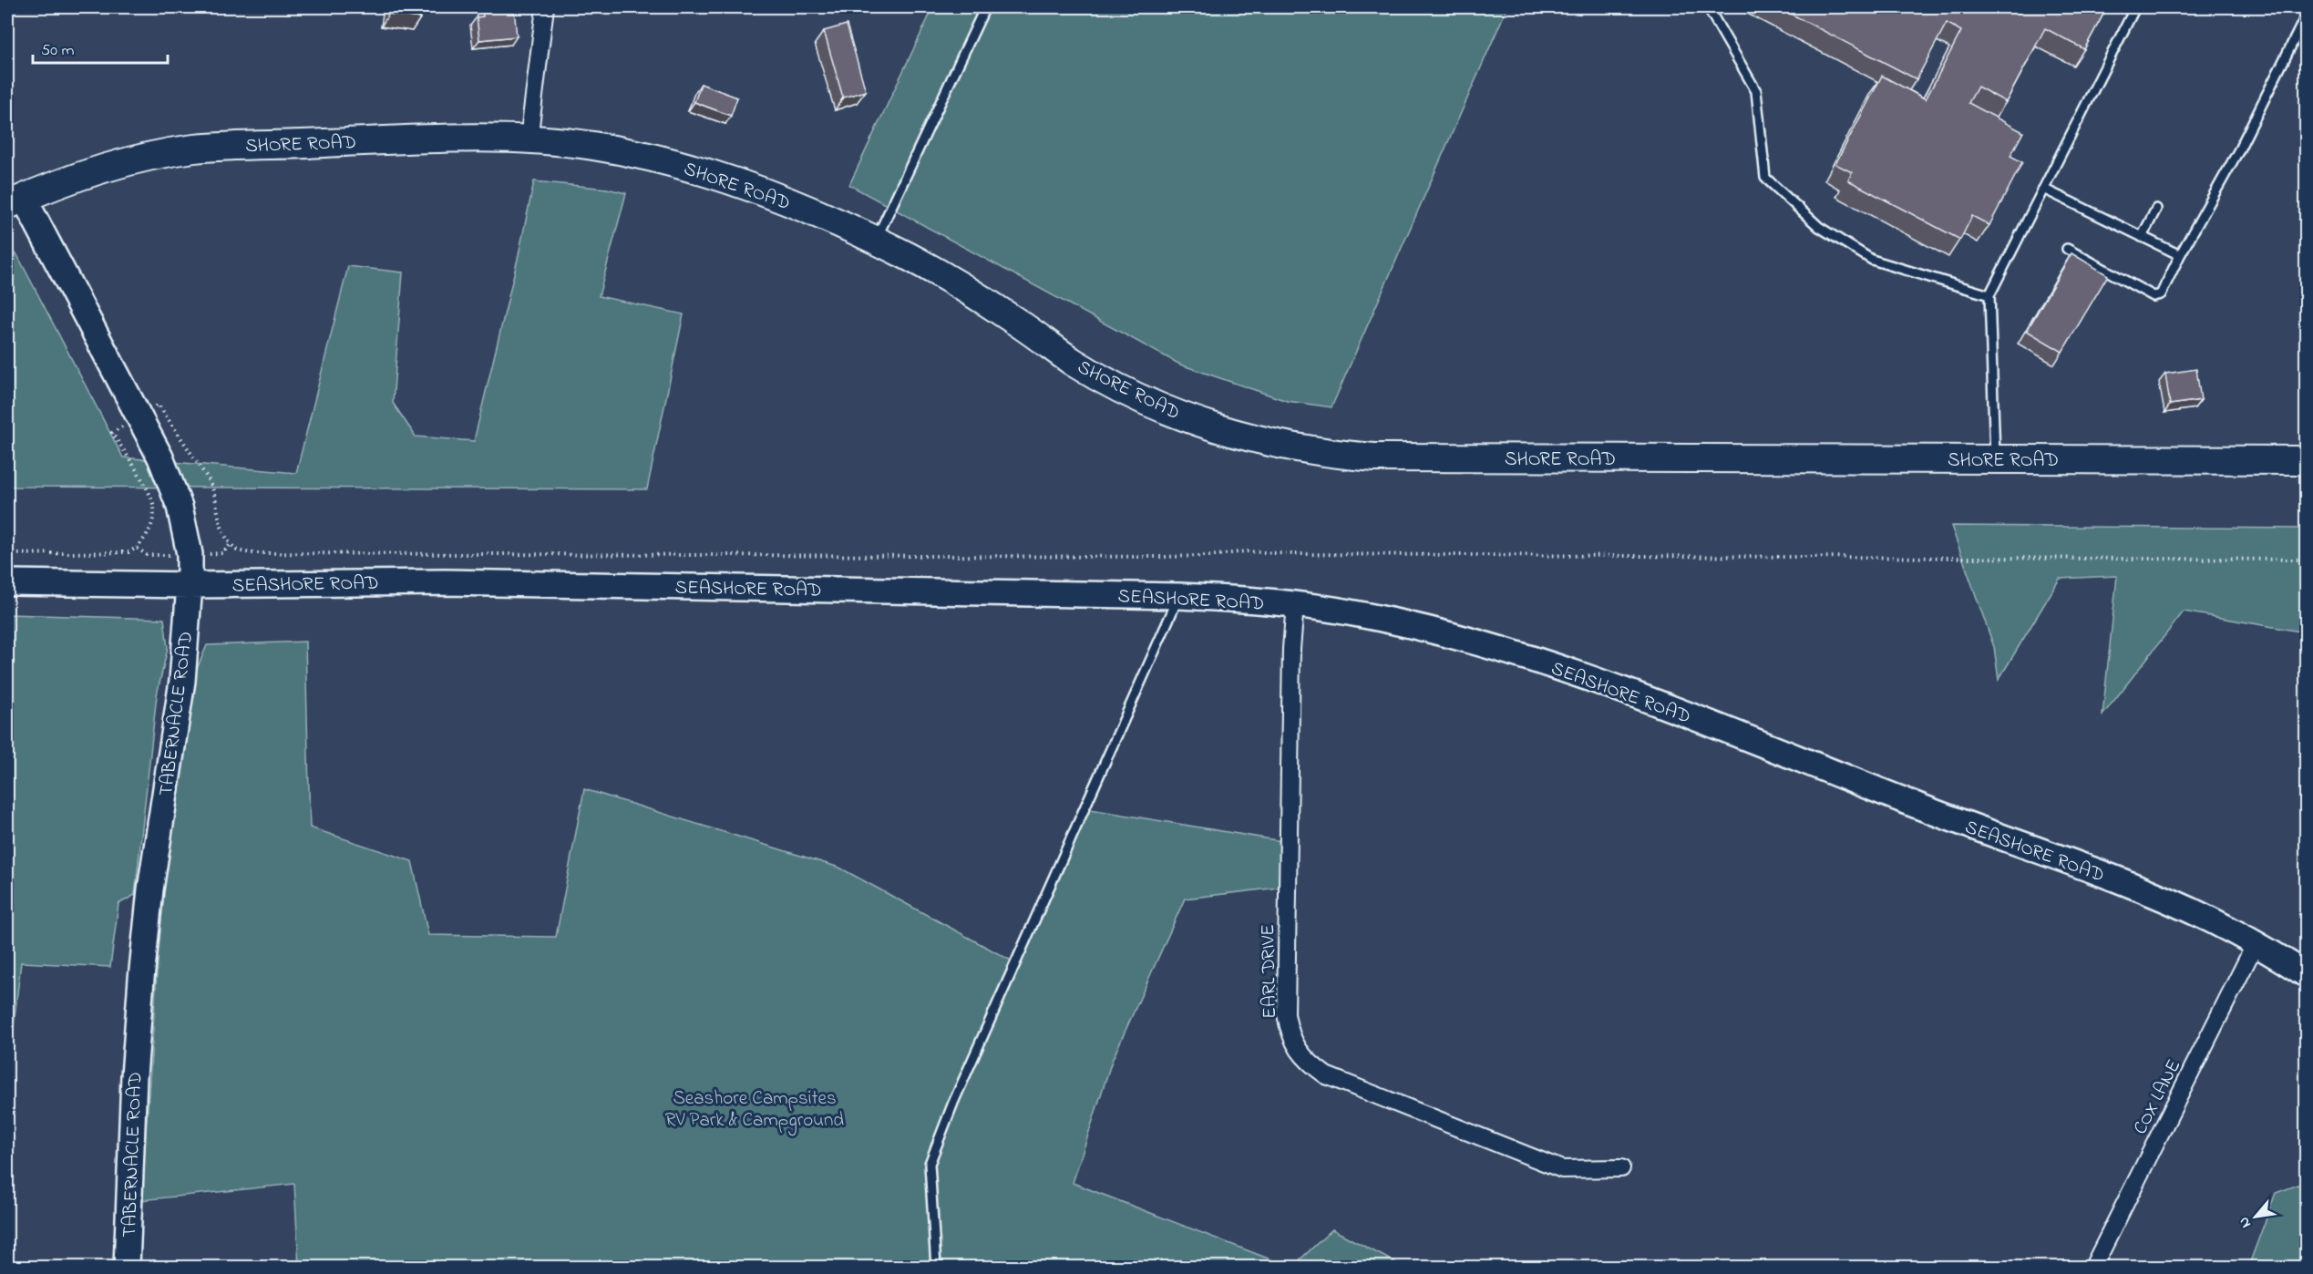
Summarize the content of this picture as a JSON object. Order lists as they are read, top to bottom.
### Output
{
  "streets": {
    "main road": ["SHORE ROAD"],
    "street": [
      "SEASHORE ROAD",
      "TABERNACLE ROAD",
      "EARL DRIVE",
      "COX LANE"
    ]
  },
  "crossings": [
    ["SHORE ROAD", "TABERNACLE ROAD"],
    ["SEASHORE ROAD", "TABERNACLE ROAD"],
    ["SEASHORE ROAD", "EARL DRIVE"],
    ["SEASHORE ROAD", "COX LANE"]
  ],
  "parks": ["Seashore Campsites RV Park & Campground"],
  "scale_bar": "50 m",
  "north": "bottom left"
}
